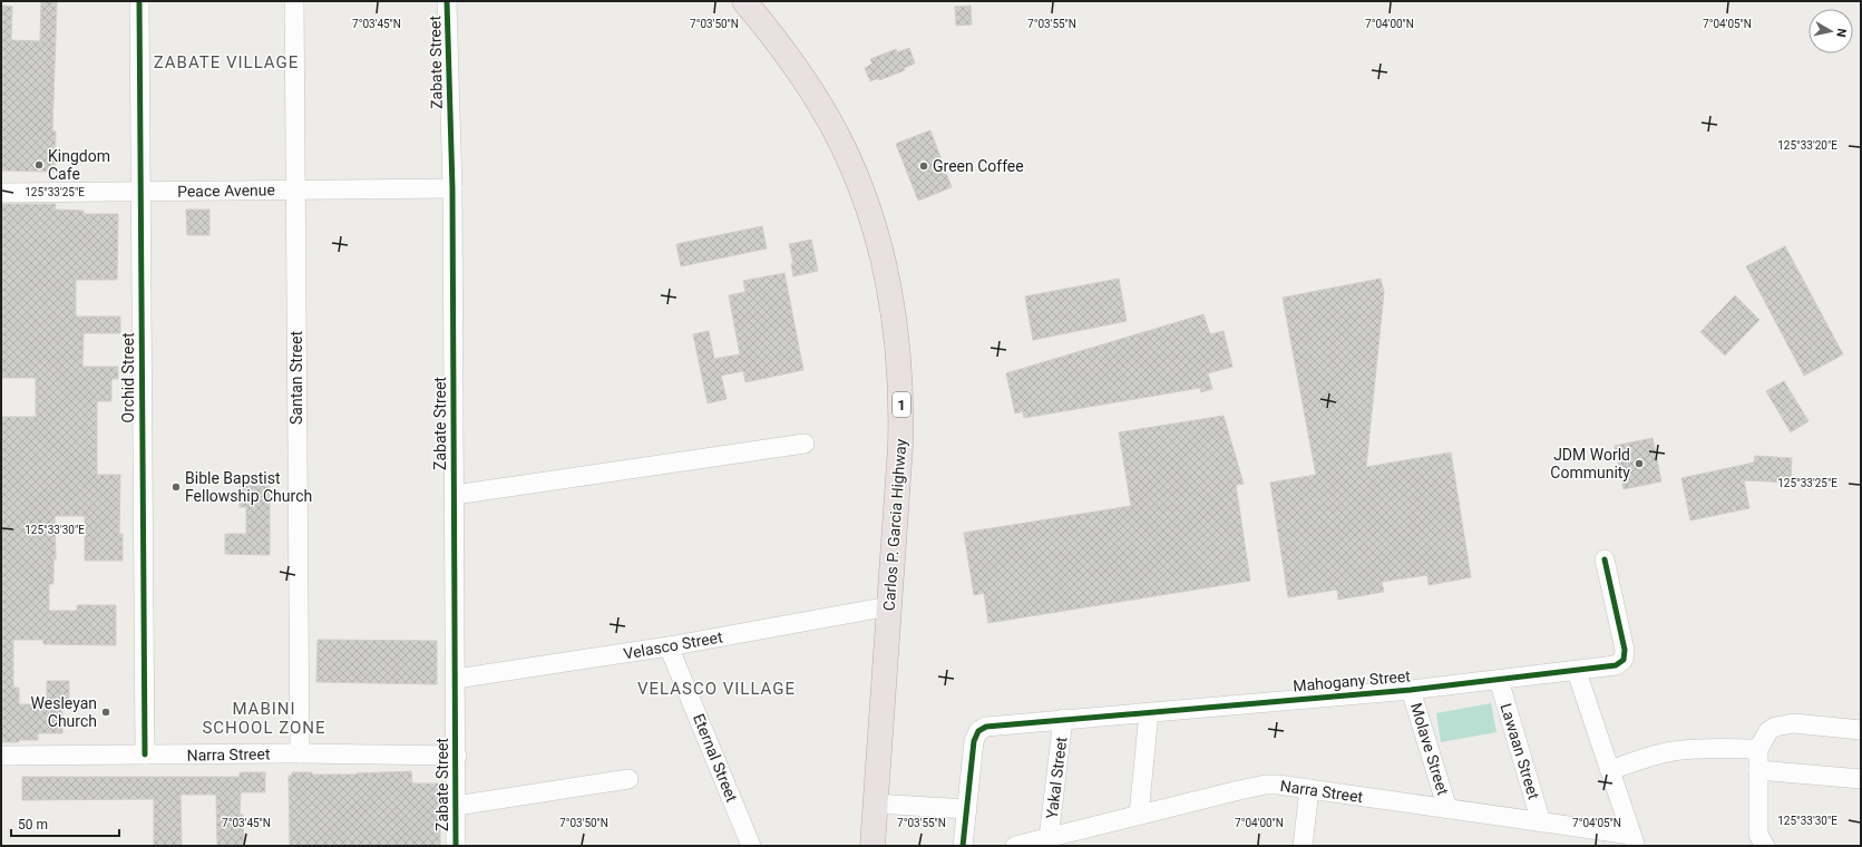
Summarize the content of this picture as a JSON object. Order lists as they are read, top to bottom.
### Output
{
  "streets": {
    "highway": ["1", "Carlos P. Garcia Highway"],
    "street": [
      "Zabate Street",
      "Peace Avenue",
      "Orchid Street",
      "Santan Street",
      "Velasco Street",
      "Mahogany Street",
      "Molave Street",
      "Lawaan Street",
      "Narra Street",
      "Eternal Street",
      "Yakal Street"
    ]
  },
  "crossings": [
    ["Zabate Street", "Peace Avenue"],
    ["Zabate Street", "Velasco Street"],
    ["Zabate Street", "Narra Street"],
    ["Peace Avenue", "Orchid Street"],
    ["Peace Avenue", "Santan Street"],
    ["Orchid Street", "Narra Street"],
    ["Santan Street", "Narra Street"],
    ["Carlos P. Garcia Highway", "Velasco Street"],
    ["Velasco Street", "Eternal Street"],
    ["Mahogany Street", "Molave Street"],
    ["Mahogany Street", "Lawaan Street"],
    ["Mahogany Street", "Yakal Street"],
    ["Molave Street", "Narra Street"],
    ["Lawaan Street", "Narra Street"],
    ["Narra Street", "Yakal Street"]
  ],
  "districts": ["ZABATE VILLAGE", "VELASCO VILLAGE", "MABINI SCHOOL ZONE"],
  "places": [
    "Kingdom Cafe",
    "Green Coffee",
    "JDM World Community",
    "Bible Bapstist Fellowship Church",
    "Wesleyan Church"
  ],
  "scale_bar": "50 m",
  "north": "right",
  "coordinates": [
    "7°03'45\"N",
    "7°03'50\"N",
    "7°03'55\"N",
    "7°04'00\"N",
    "7°04'05\"N",
    "125°33'20\"E",
    "125°33'25\"E",
    "125°33'30\"E"
  ]
}
